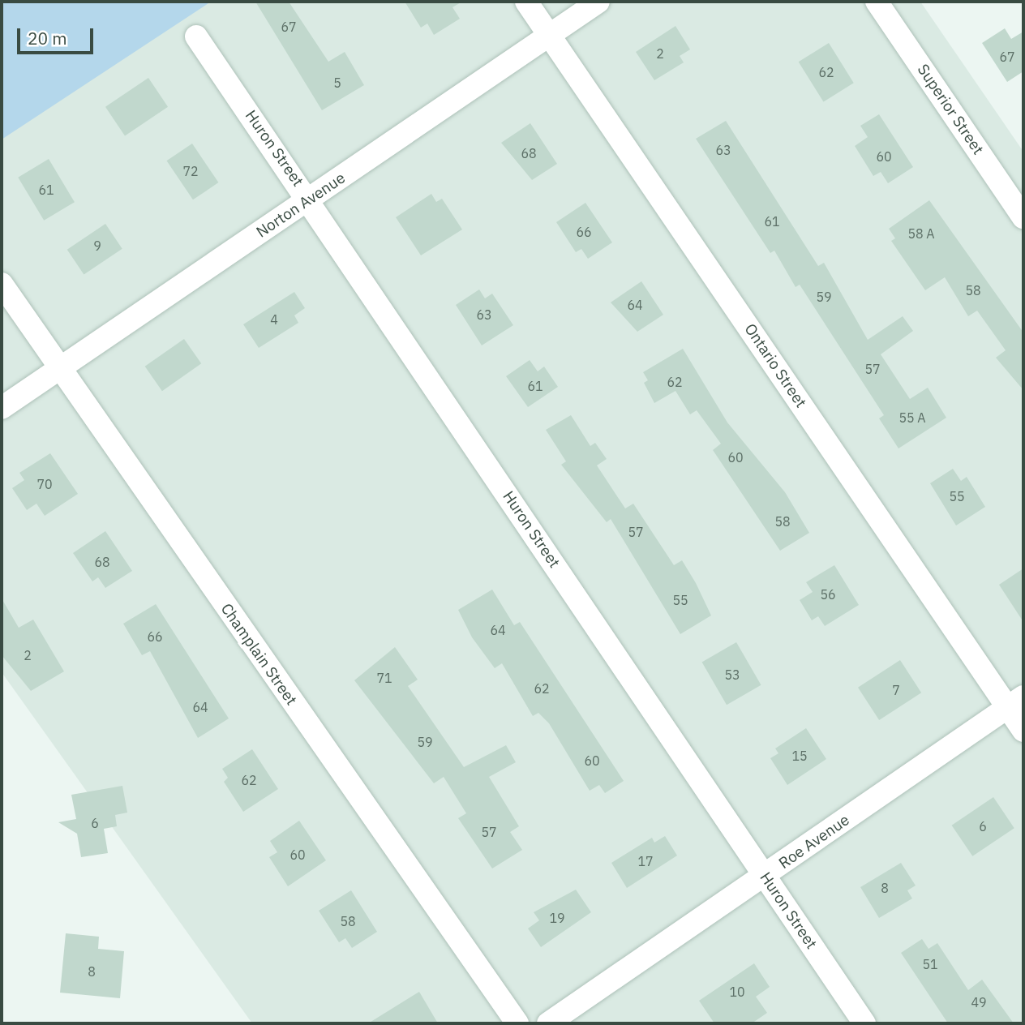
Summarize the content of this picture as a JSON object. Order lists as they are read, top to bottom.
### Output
{
  "streets": {
    "street": [
      "Superior Street",
      "Huron Street",
      "Norton Avenue",
      "Ontario Street",
      "Champlain Street",
      "Roe Avenue"
    ]
  },
  "crossings": [
    ["Huron Street", "Norton Avenue"],
    ["Huron Street", "Roe Avenue"],
    ["Norton Avenue", "Ontario Street"],
    ["Norton Avenue", "Champlain Street"],
    ["Ontario Street", "Roe Avenue"]
  ],
  "house_numbers": [
    "67",
    "2",
    "67",
    "62",
    "5",
    "63",
    "68",
    "60",
    "72",
    "61",
    "61",
    "66",
    "58 A",
    "9",
    "58",
    "59",
    "64",
    "63",
    "4",
    "57",
    "62",
    "61",
    "55 A",
    "60",
    "70",
    "55",
    "58",
    "57",
    "68",
    "56",
    "55",
    "64",
    "66",
    "2",
    "53",
    "71",
    "62",
    "7",
    "64",
    "59",
    "15",
    "60",
    "62",
    "6",
    "6",
    "57",
    "60",
    "17",
    "8",
    "19",
    "58",
    "51",
    "8",
    "10",
    "49"
  ],
  "scale_bar": "20 m"
}
